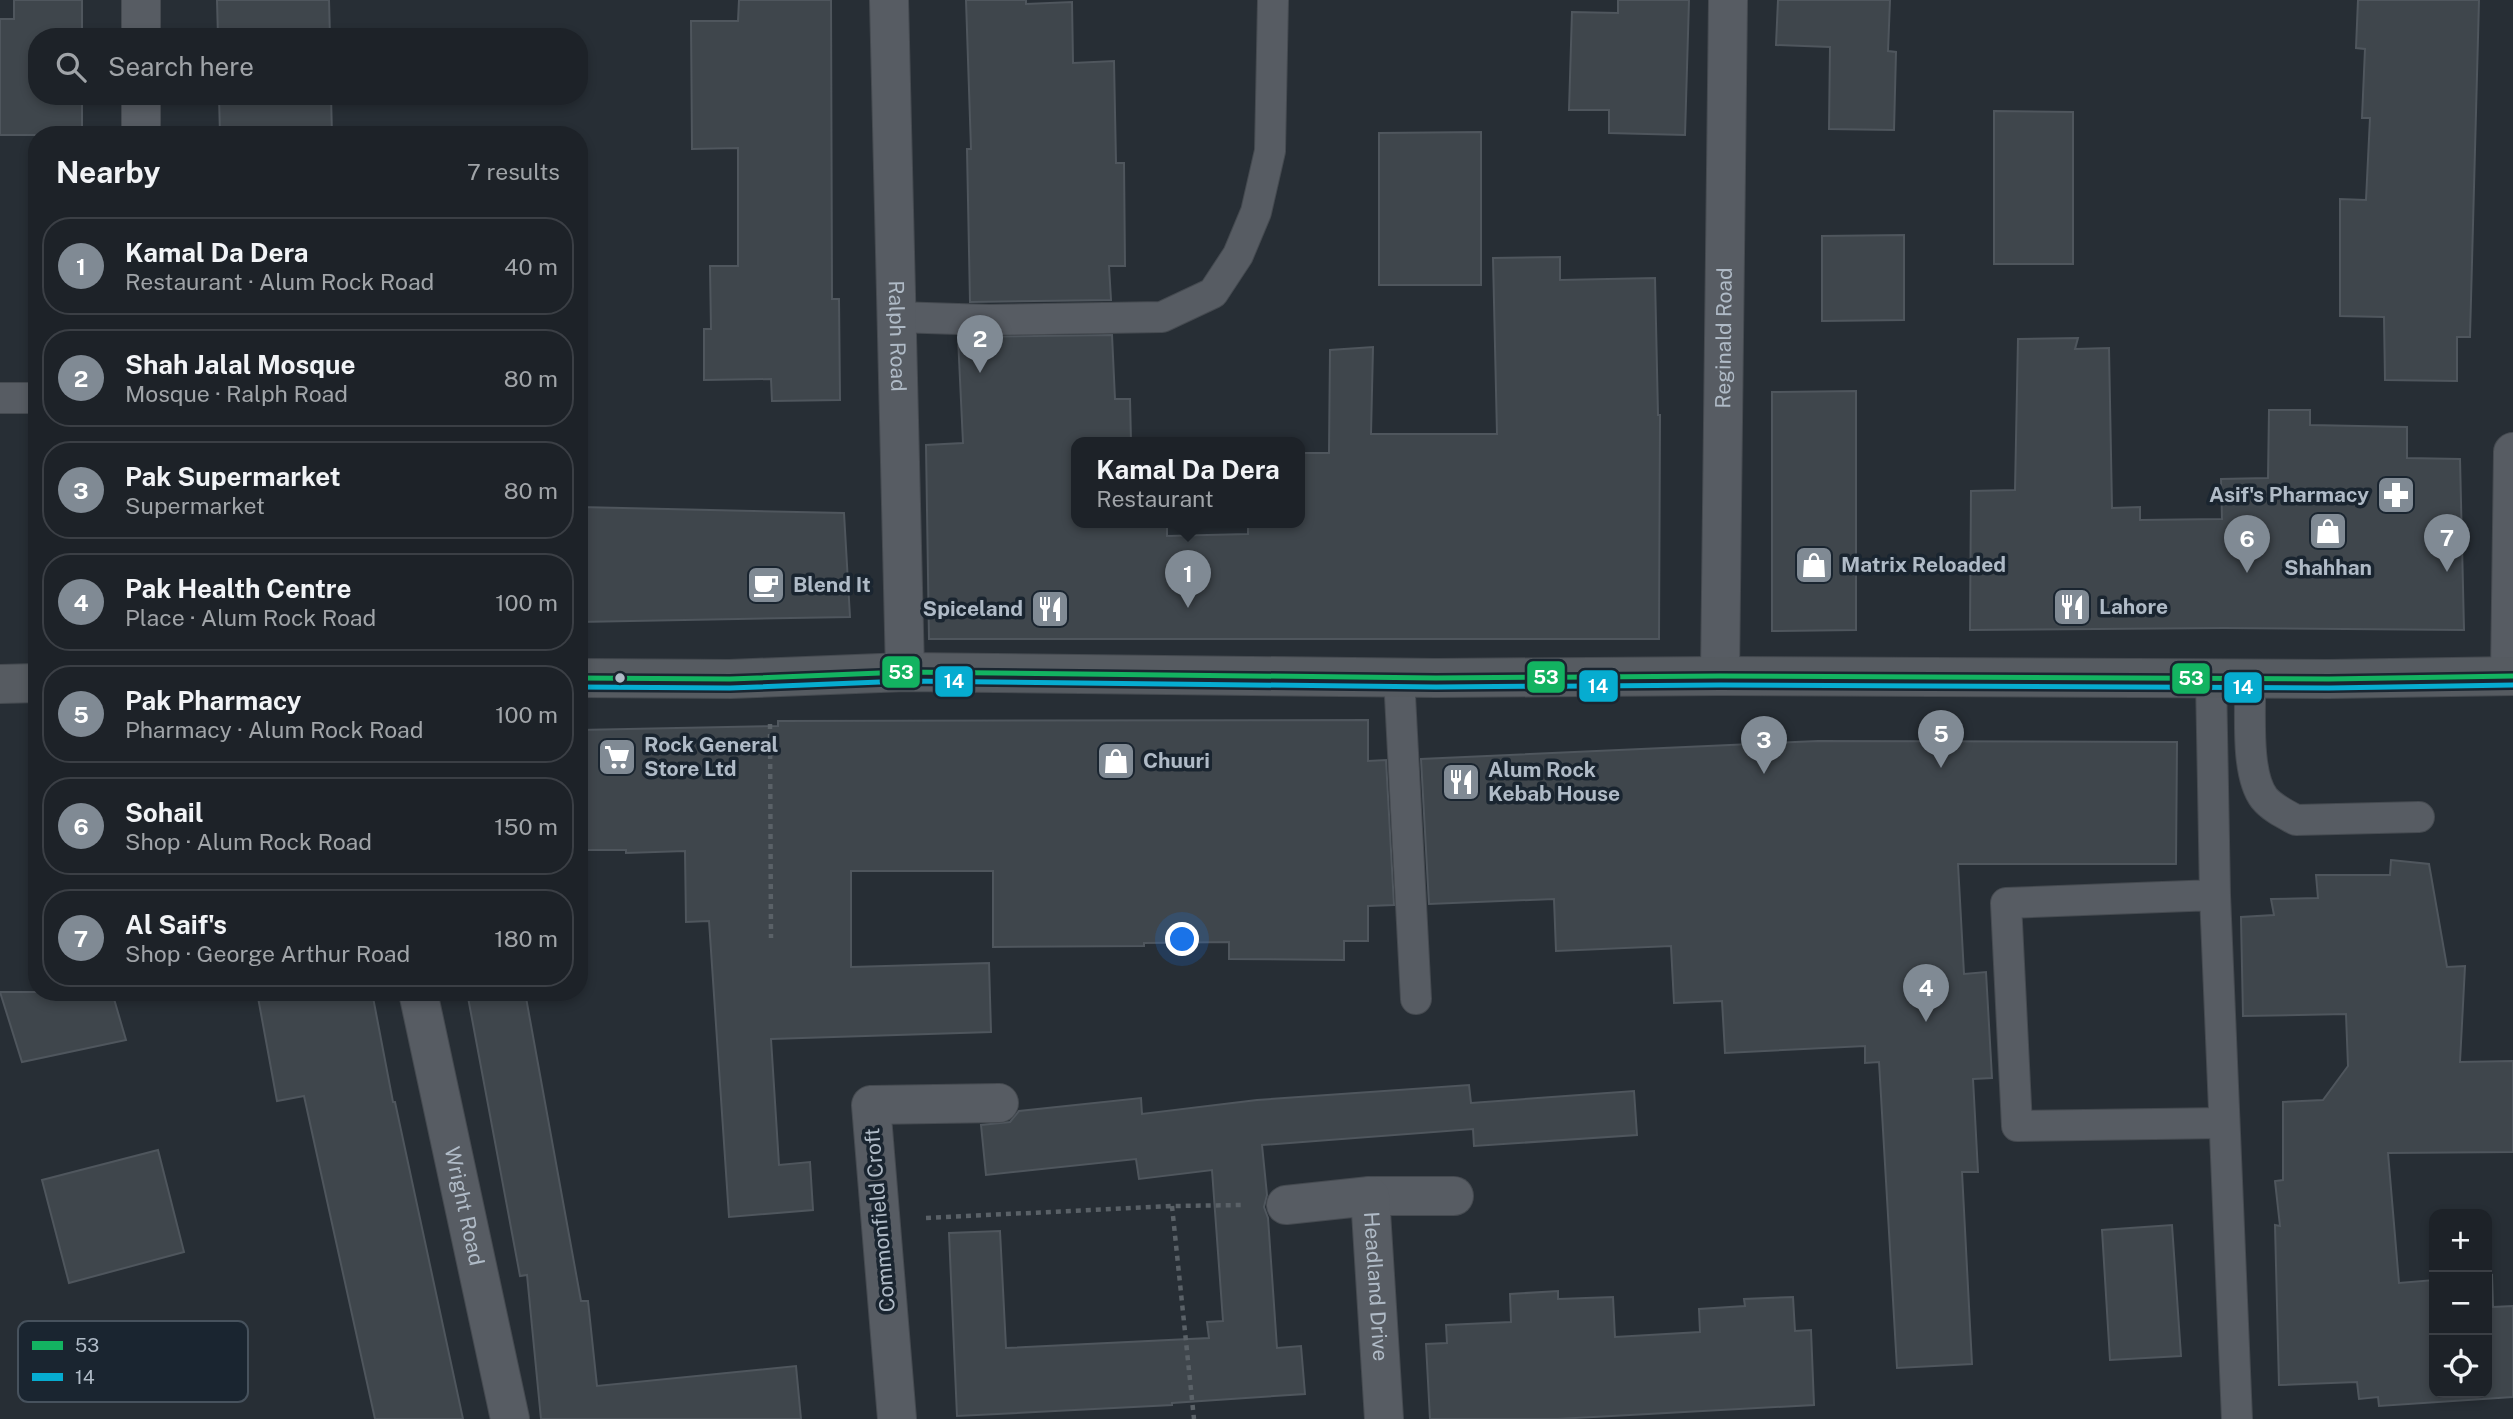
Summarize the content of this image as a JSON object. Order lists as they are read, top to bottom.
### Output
{
  "streets": {
    "street": [
      "Ralph Road",
      "Reginald Road",
      "Wright Road",
      "Commonfield Croft",
      "Headland Drive"
    ]
  },
  "places": {
    "pharmacy": ["Asif's Pharmacy"],
    "shop": ["Shahhan", "Matrix Reloaded", "Chuuri"],
    "cafe": ["Blend It"],
    "restaurant": ["Lahore", "Spiceland", "Alum Rock Kebab House"],
    "supermarket": ["Rock General Store Ltd"]
  },
  "lines": ["transit line 53", "transit line 14"],
  "legend": ["53", "14"],
  "page": {
    "search": "Search here",
    "heading": ["Nearby", "7 results"],
    "list": [
      {
        "mark": "1",
        "name": "Kamal Da Dera",
        "note": "Restaurant · Alum Rock Road",
        "value": "40 m"
      },
      {
        "mark": "2",
        "name": "Shah Jalal Mosque",
        "note": "Mosque · Ralph Road",
        "value": "80 m"
      },
      {
        "mark": "3",
        "name": "Pak Supermarket",
        "note": "Supermarket",
        "value": "80 m"
      },
      {
        "mark": "4",
        "name": "Pak Health Centre",
        "note": "Place · Alum Rock Road",
        "value": "100 m"
      },
      {
        "mark": "5",
        "name": "Pak Pharmacy",
        "note": "Pharmacy · Alum Rock Road",
        "value": "100 m"
      },
      {
        "mark": "6",
        "name": "Sohail",
        "note": "Shop · Alum Rock Road",
        "value": "150 m"
      },
      {
        "mark": "7",
        "name": "Al Saif's",
        "note": "Shop · George Arthur Road",
        "value": "180 m"
      }
    ],
    "pins": [
      "2",
      "7",
      "6",
      "1",
      "5",
      "3",
      "4"
    ],
    "popup": ["Kamal Da Dera", "Restaurant"],
    "map_buttons": ["+", "−"]
  }
}
